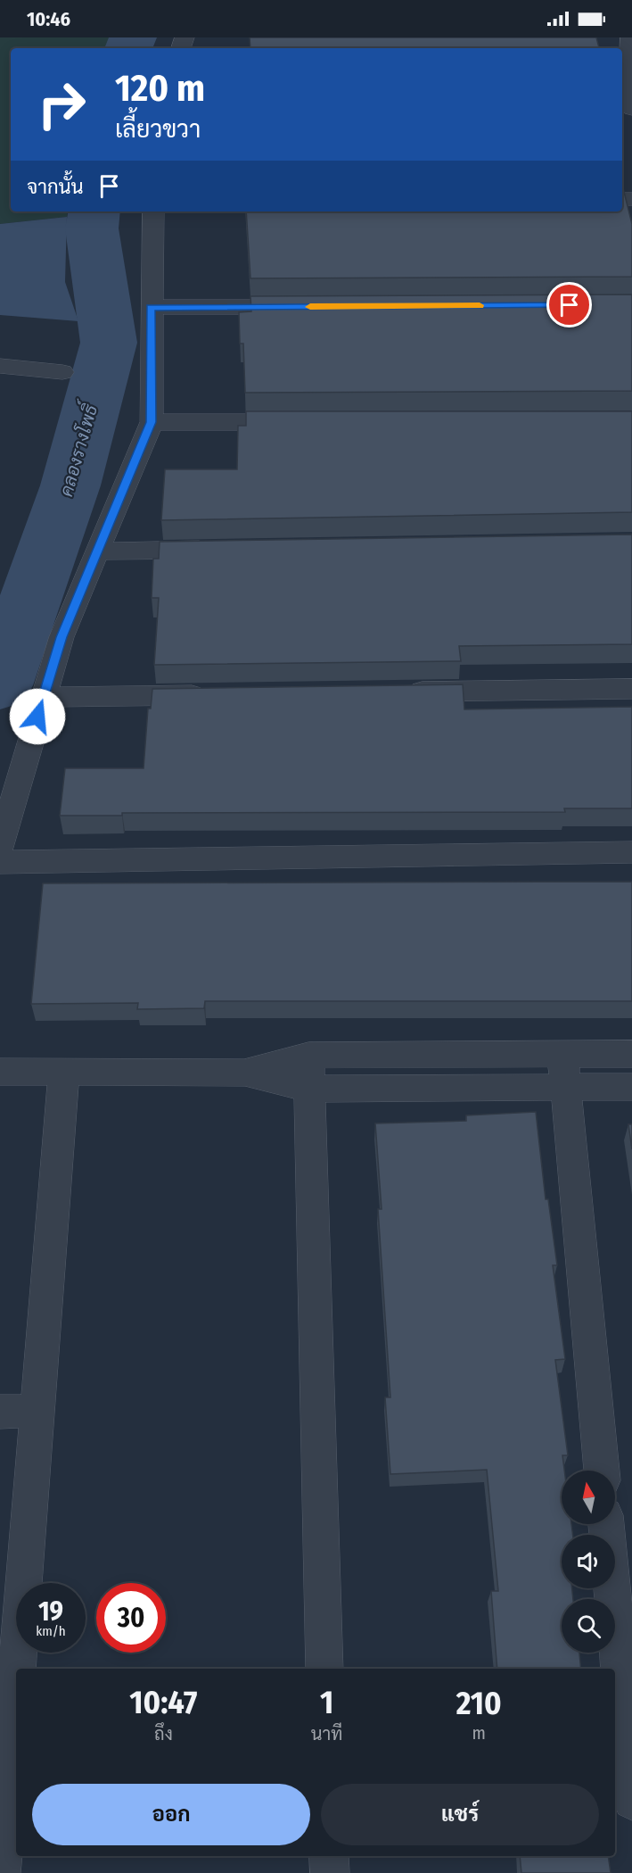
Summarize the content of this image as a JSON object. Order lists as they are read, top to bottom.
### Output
{
  "water": ["คลองรางโพธิ์"],
  "north": "top",
  "page": {
    "status": "10:46",
    "turn": ["120 m", "เลี้ยวขวา"],
    "then": "จากนั้น",
    "speed": "19 km/h",
    "limit": "30",
    "eta": [
      "10:47",
      "ถึง",
      "1",
      "นาที",
      "210",
      "m"
    ],
    "buttons": ["ออก", "แชร์"]
  }
}
